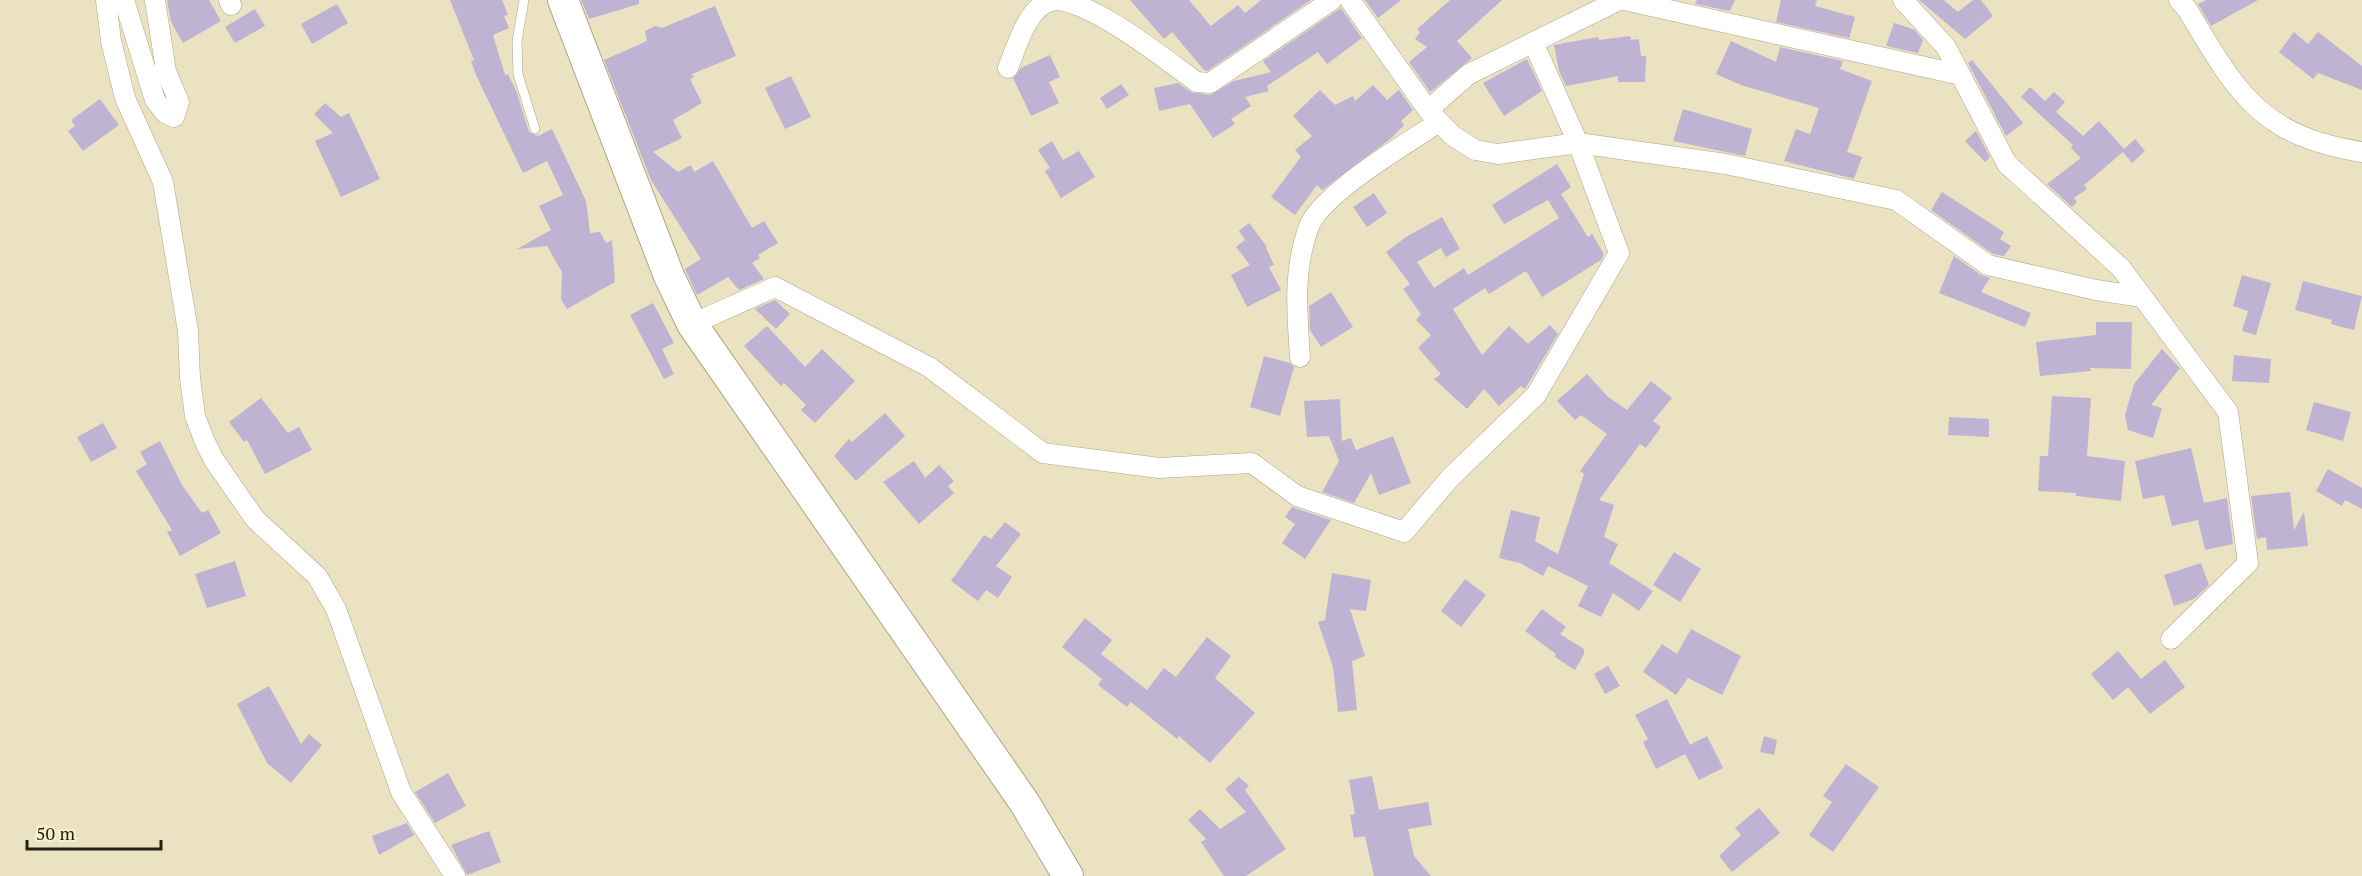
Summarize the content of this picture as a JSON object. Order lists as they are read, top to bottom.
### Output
{
  "scale_bar": "50 m"
}
